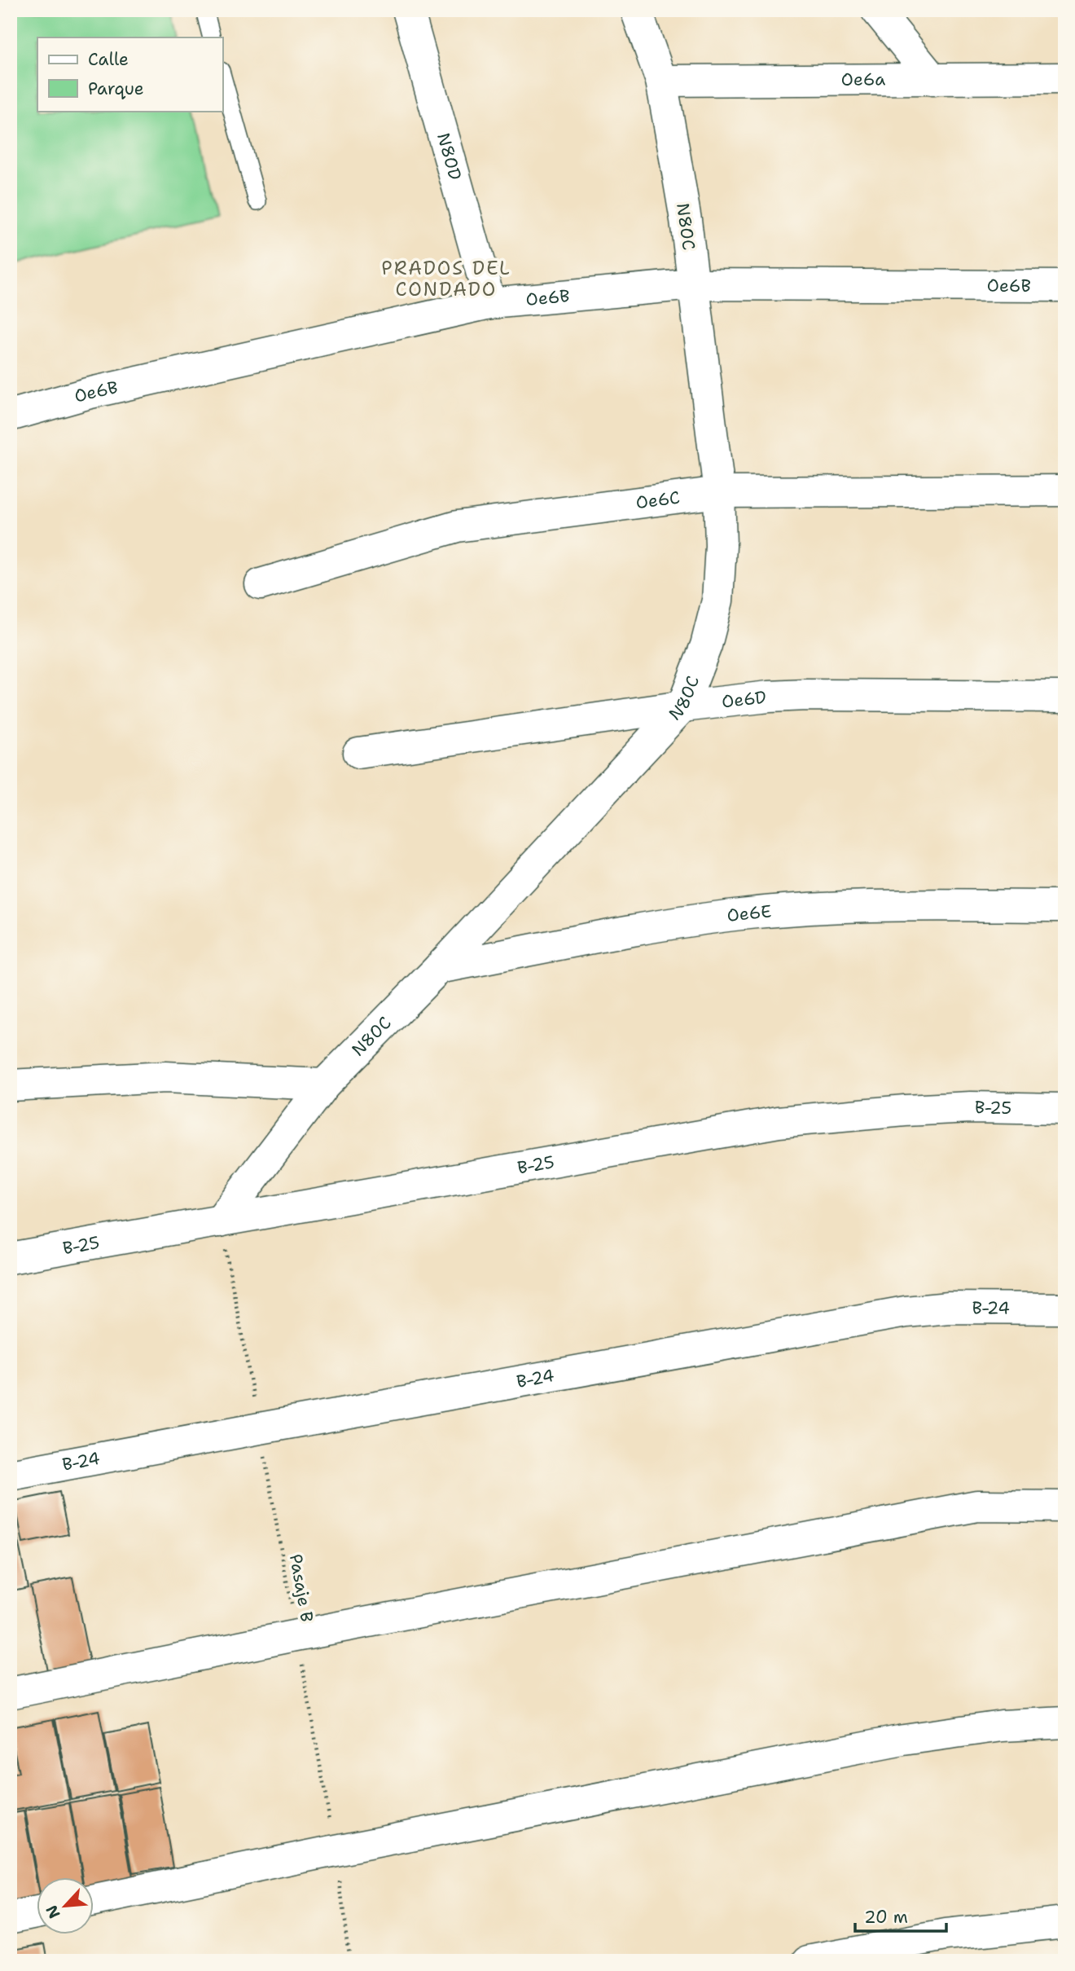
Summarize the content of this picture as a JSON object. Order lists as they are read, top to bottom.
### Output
{
  "streets": {
    "street": [
      "Oe6a",
      "N80D",
      "N80C",
      "Oe6B",
      "Oe6C",
      "Oe6D",
      "Oe6E",
      "B-25",
      "B-24"
    ],
    "path": ["Pasaje B"]
  },
  "crossings": [
    ["Oe6a", "N80C"],
    ["N80D", "Oe6B"],
    ["N80C", "Oe6B"],
    ["N80C", "Oe6C"],
    ["N80C", "Oe6D"],
    ["N80C", "Oe6E"],
    ["N80C", "B-25"],
    ["N80C", "Pasaje B"],
    ["B-25", "Pasaje B"],
    ["B-24", "Pasaje B"]
  ],
  "districts": ["PRADOS DEL CONDADO"],
  "legend": ["Calle", "Parque"],
  "scale_bar": "20 m",
  "north": "bottom left"
}
